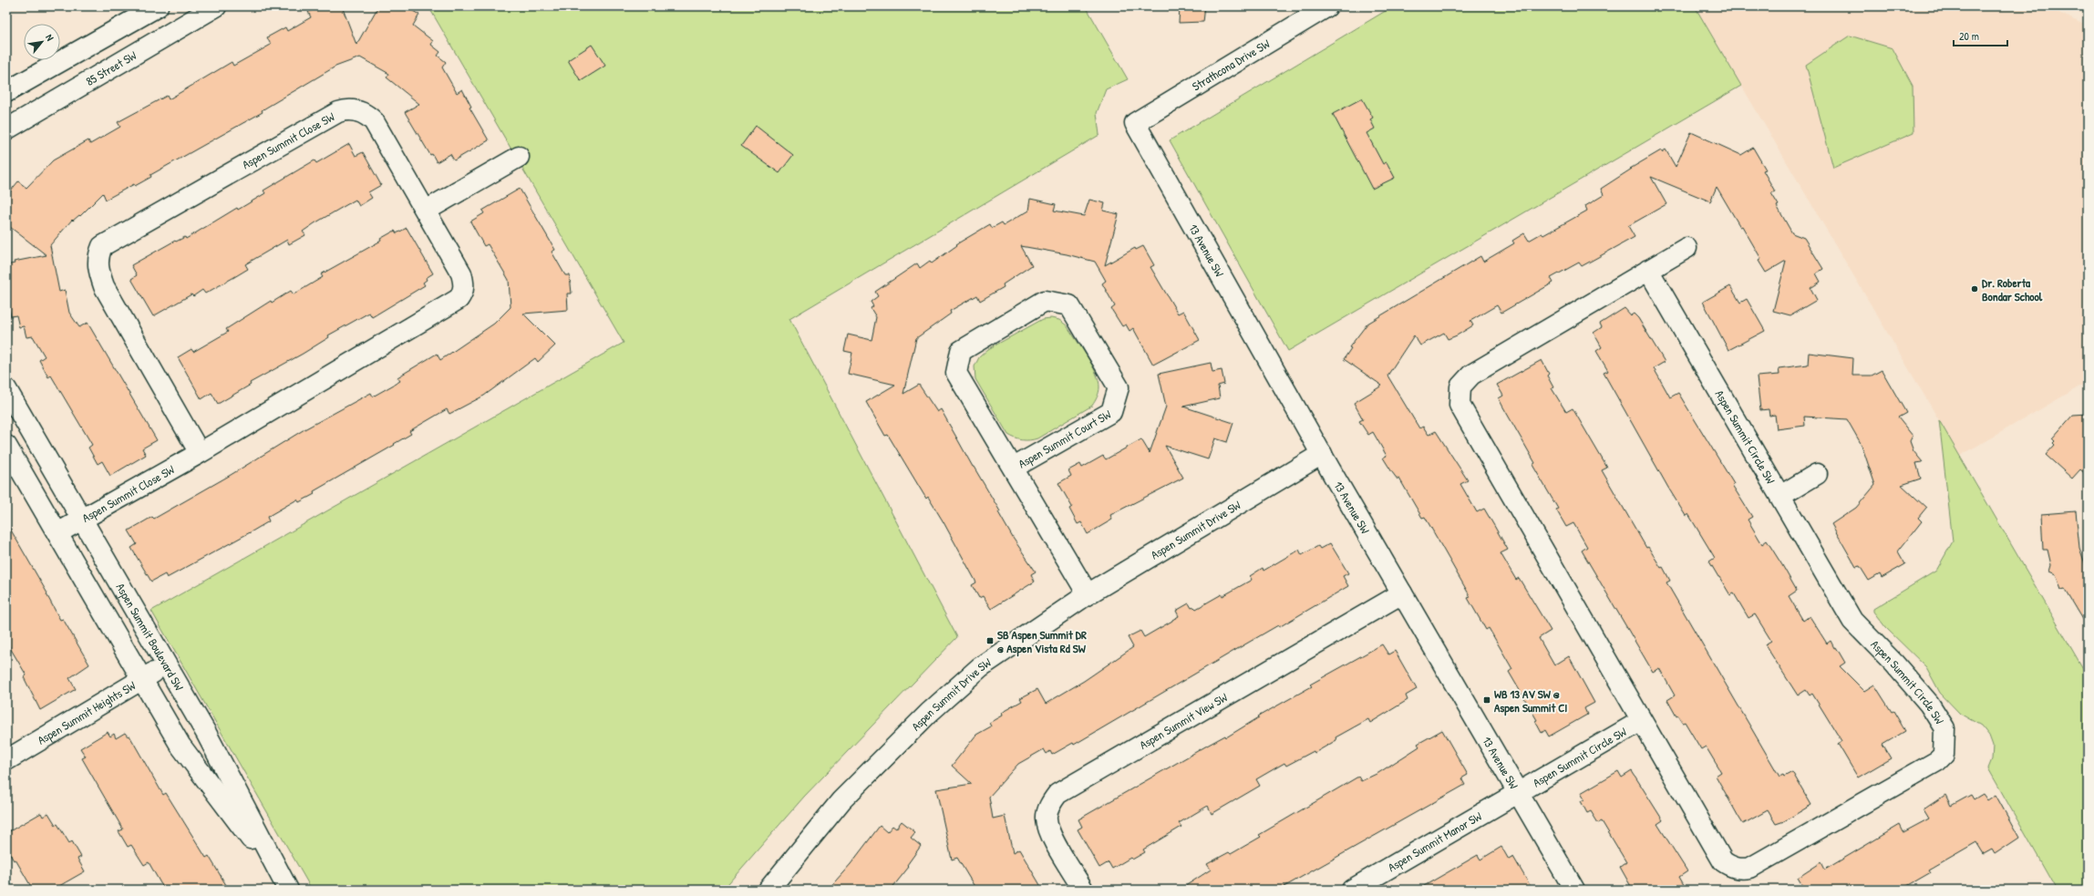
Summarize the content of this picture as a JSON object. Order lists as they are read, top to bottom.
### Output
{
  "streets": {
    "street": [
      "Strathcona Drive SW",
      "85 Street SW",
      "Aspen Summit Close SW",
      "13 Avenue SW",
      "Aspen Summit Circle SW",
      "Aspen Summit Court SW",
      "Aspen Summit Drive SW",
      "Aspen Summit Boulevard SW",
      "Aspen Summit Heights SW",
      "Aspen Summit View SW",
      "Aspen Summit Manor SW"
    ]
  },
  "crossings": [
    ["Strathcona Drive SW", "13 Avenue SW"],
    ["Aspen Summit Close SW", "Aspen Summit Boulevard SW"],
    ["13 Avenue SW", "Aspen Summit Circle SW"],
    ["13 Avenue SW", "Aspen Summit Drive SW"],
    ["13 Avenue SW", "Aspen Summit View SW"],
    ["13 Avenue SW", "Aspen Summit Manor SW"],
    ["Aspen Summit Circle SW", "Aspen Summit Manor SW"],
    ["Aspen Summit Court SW", "Aspen Summit Drive SW"],
    ["Aspen Summit Boulevard SW", "Aspen Summit Heights SW"]
  ],
  "places": {
    "other": ["Dr. Roberta Bondar School"],
    "transit": ["SB Aspen Summit DR @ Aspen Vista Rd SW", "WB 13 AV SW @ Aspen Summit CI"]
  },
  "scale_bar": "20 m",
  "north": "top right"
}
